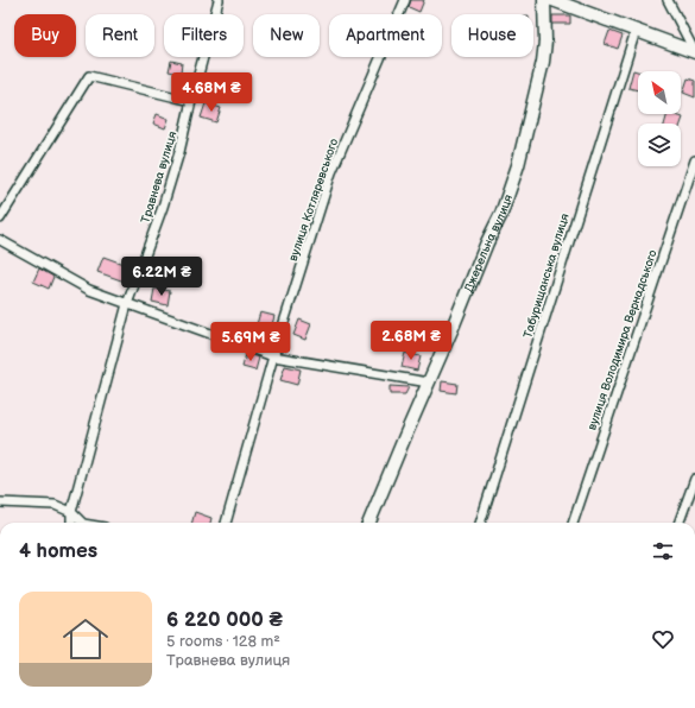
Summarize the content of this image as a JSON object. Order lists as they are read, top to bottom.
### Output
{
  "streets": {
    "street": [
      "Травнева вулиця",
      "вулиця Котляревського",
      "Джерельна вулиця",
      "Табурищанська вулиця",
      "вулиця Володимира Вернадського"
    ]
  },
  "north": "top left",
  "page": {
    "chip": [
      "Buy",
      "Rent",
      "Filters",
      "New",
      "Apartment",
      "House"
    ],
    "price": [
      "4.68M ₴",
      "6.22M ₴",
      "2.68M ₴",
      "5.69M ₴"
    ],
    "heading": "4 homes",
    "list": [
      {
        "name": "6 220 000 ₴",
        "note": "5 rooms · 128 m² · Травнева вулиця"
      }
    ]
  }
}
